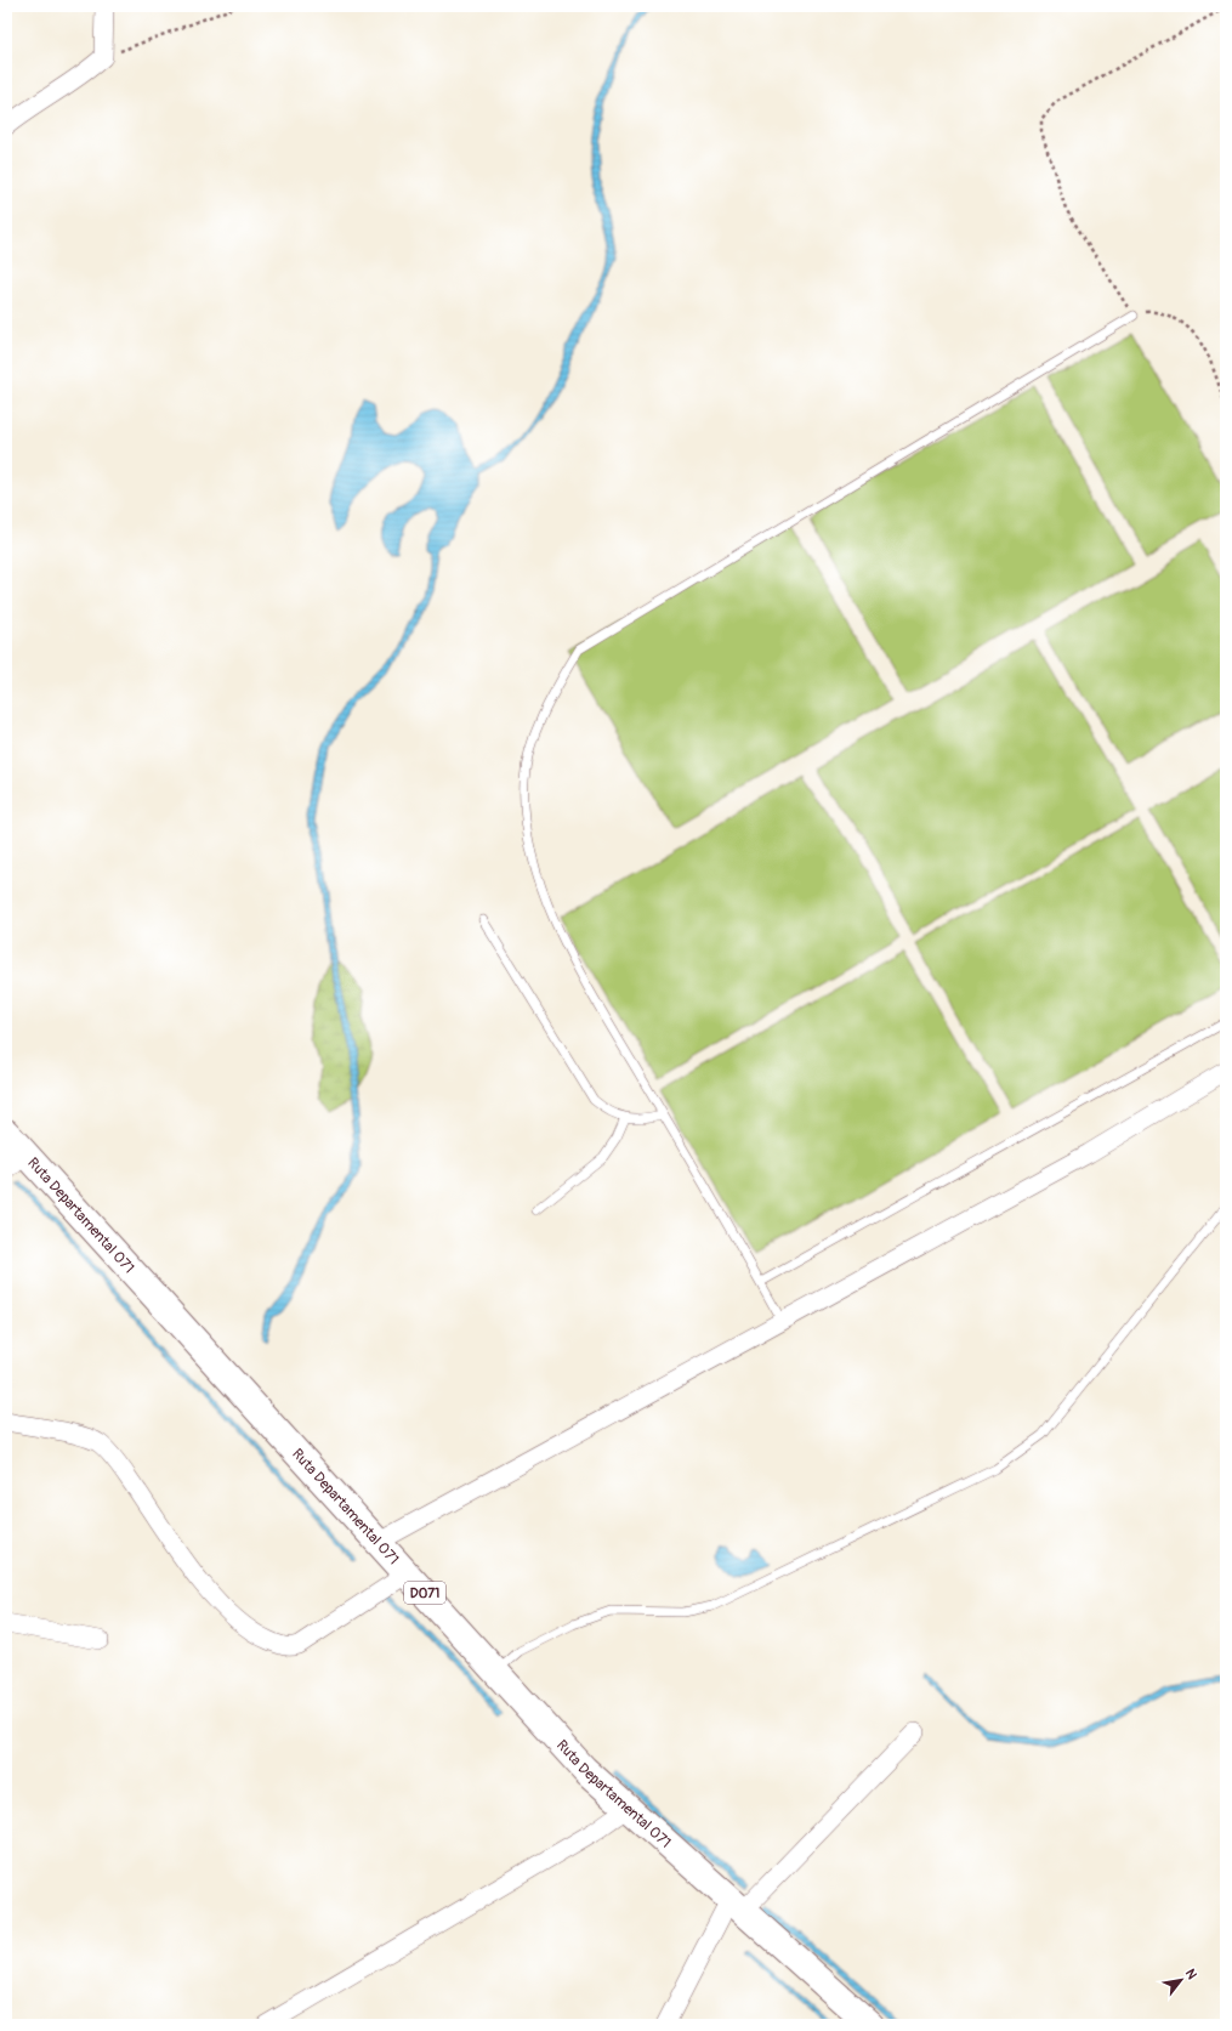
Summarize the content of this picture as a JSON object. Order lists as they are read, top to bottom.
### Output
{
  "streets": {
    "main road": ["Ruta Departamental 071", "D071"]
  },
  "north": "top right"
}
